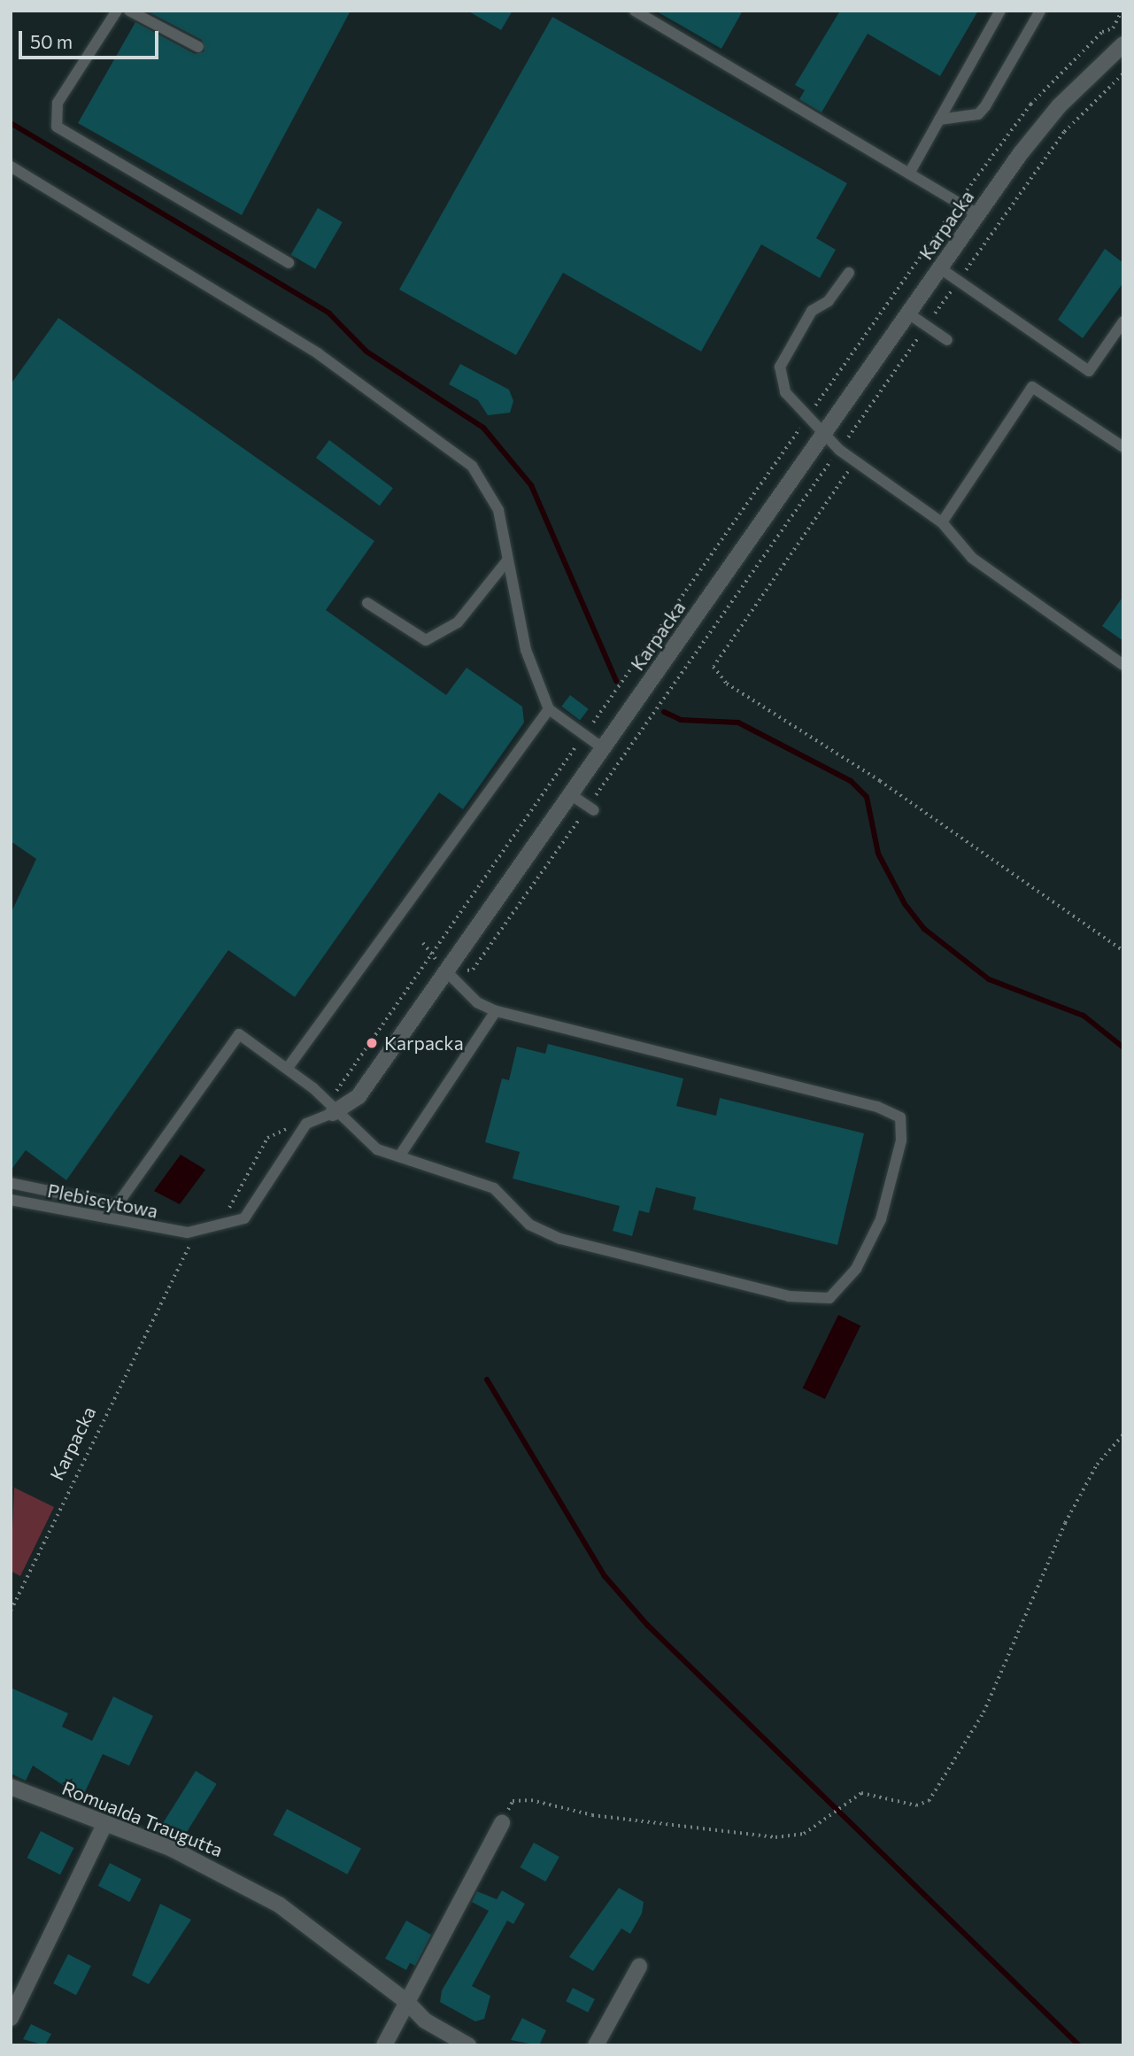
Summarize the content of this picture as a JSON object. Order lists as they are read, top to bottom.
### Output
{
  "streets": {
    "street": ["Karpacka", "Romualda Traugutta"],
    "lane": ["Plebiscytowa"]
  },
  "crossings": [
    ["Karpacka", "Plebiscytowa"]
  ],
  "places": ["Karpacka"],
  "scale_bar": "50 m"
}
